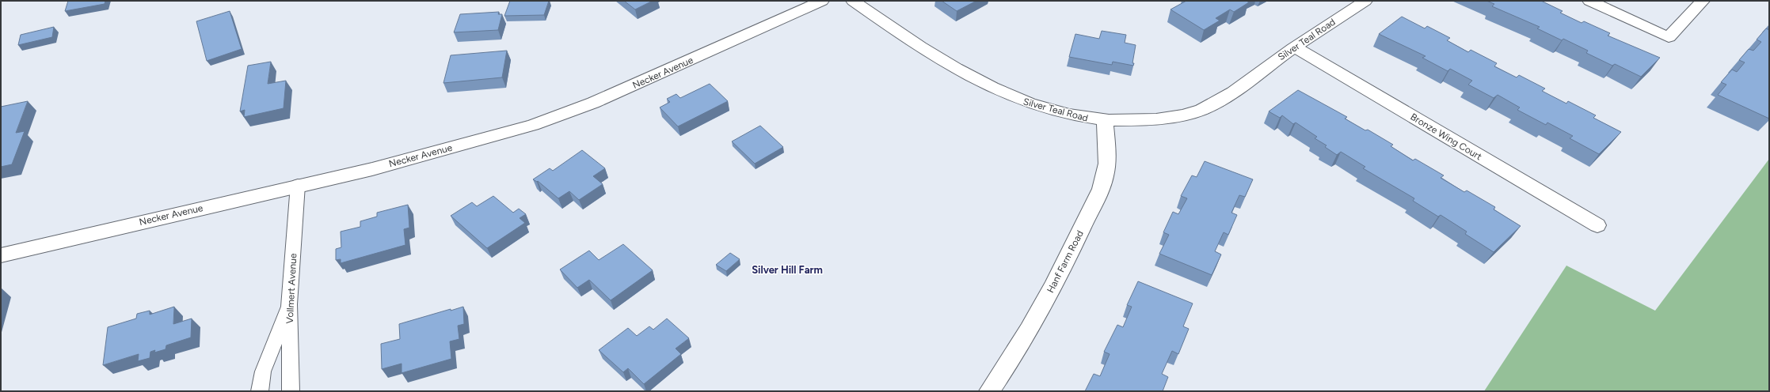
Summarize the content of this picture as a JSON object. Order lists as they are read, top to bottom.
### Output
{
  "streets": {
    "street": [
      "Silver Teal Road",
      "Necker Avenue",
      "Bronze Wing Court",
      "Hanf Farm Road"
    ],
    "lane": ["Vollmert Avenue"]
  },
  "crossings": [
    ["Silver Teal Road", "Bronze Wing Court"],
    ["Silver Teal Road", "Hanf Farm Road"],
    ["Necker Avenue", "Vollmert Avenue"]
  ],
  "districts": ["Silver Hill Farm"]
}
